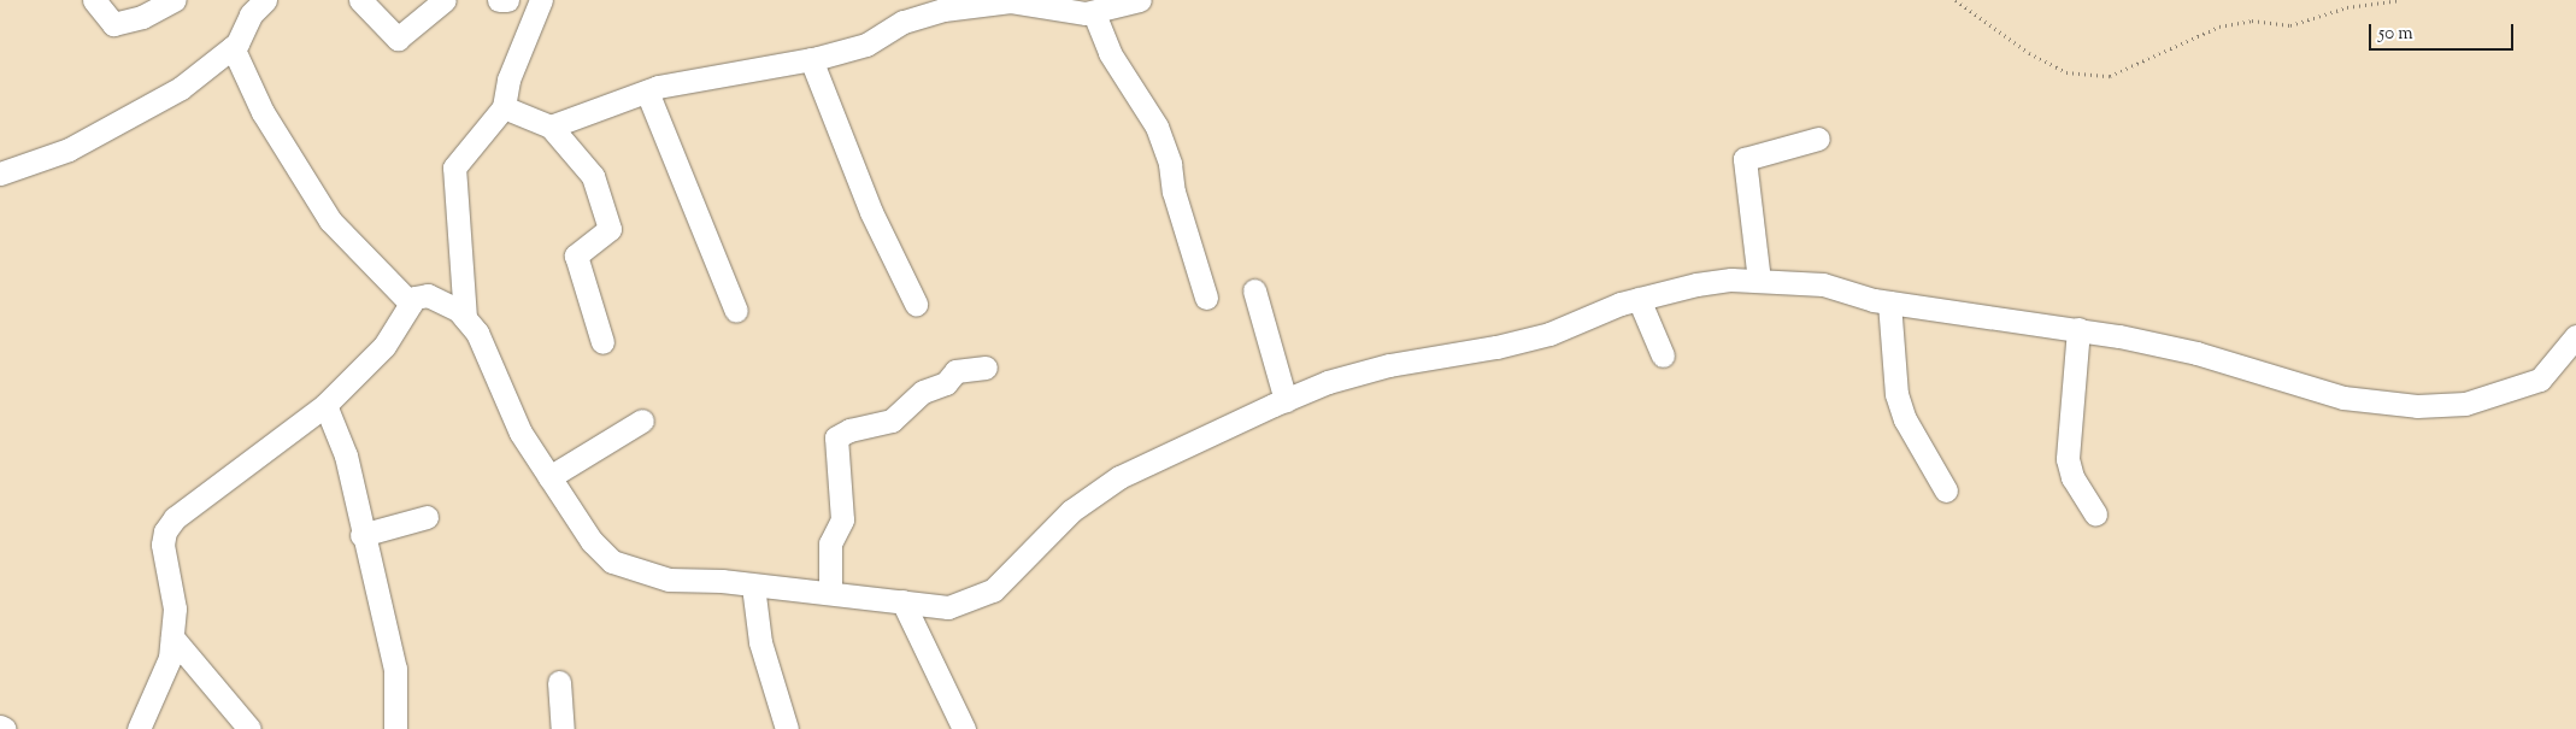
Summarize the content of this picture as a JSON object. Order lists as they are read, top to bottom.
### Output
{
  "scale_bar": "50 m"
}
